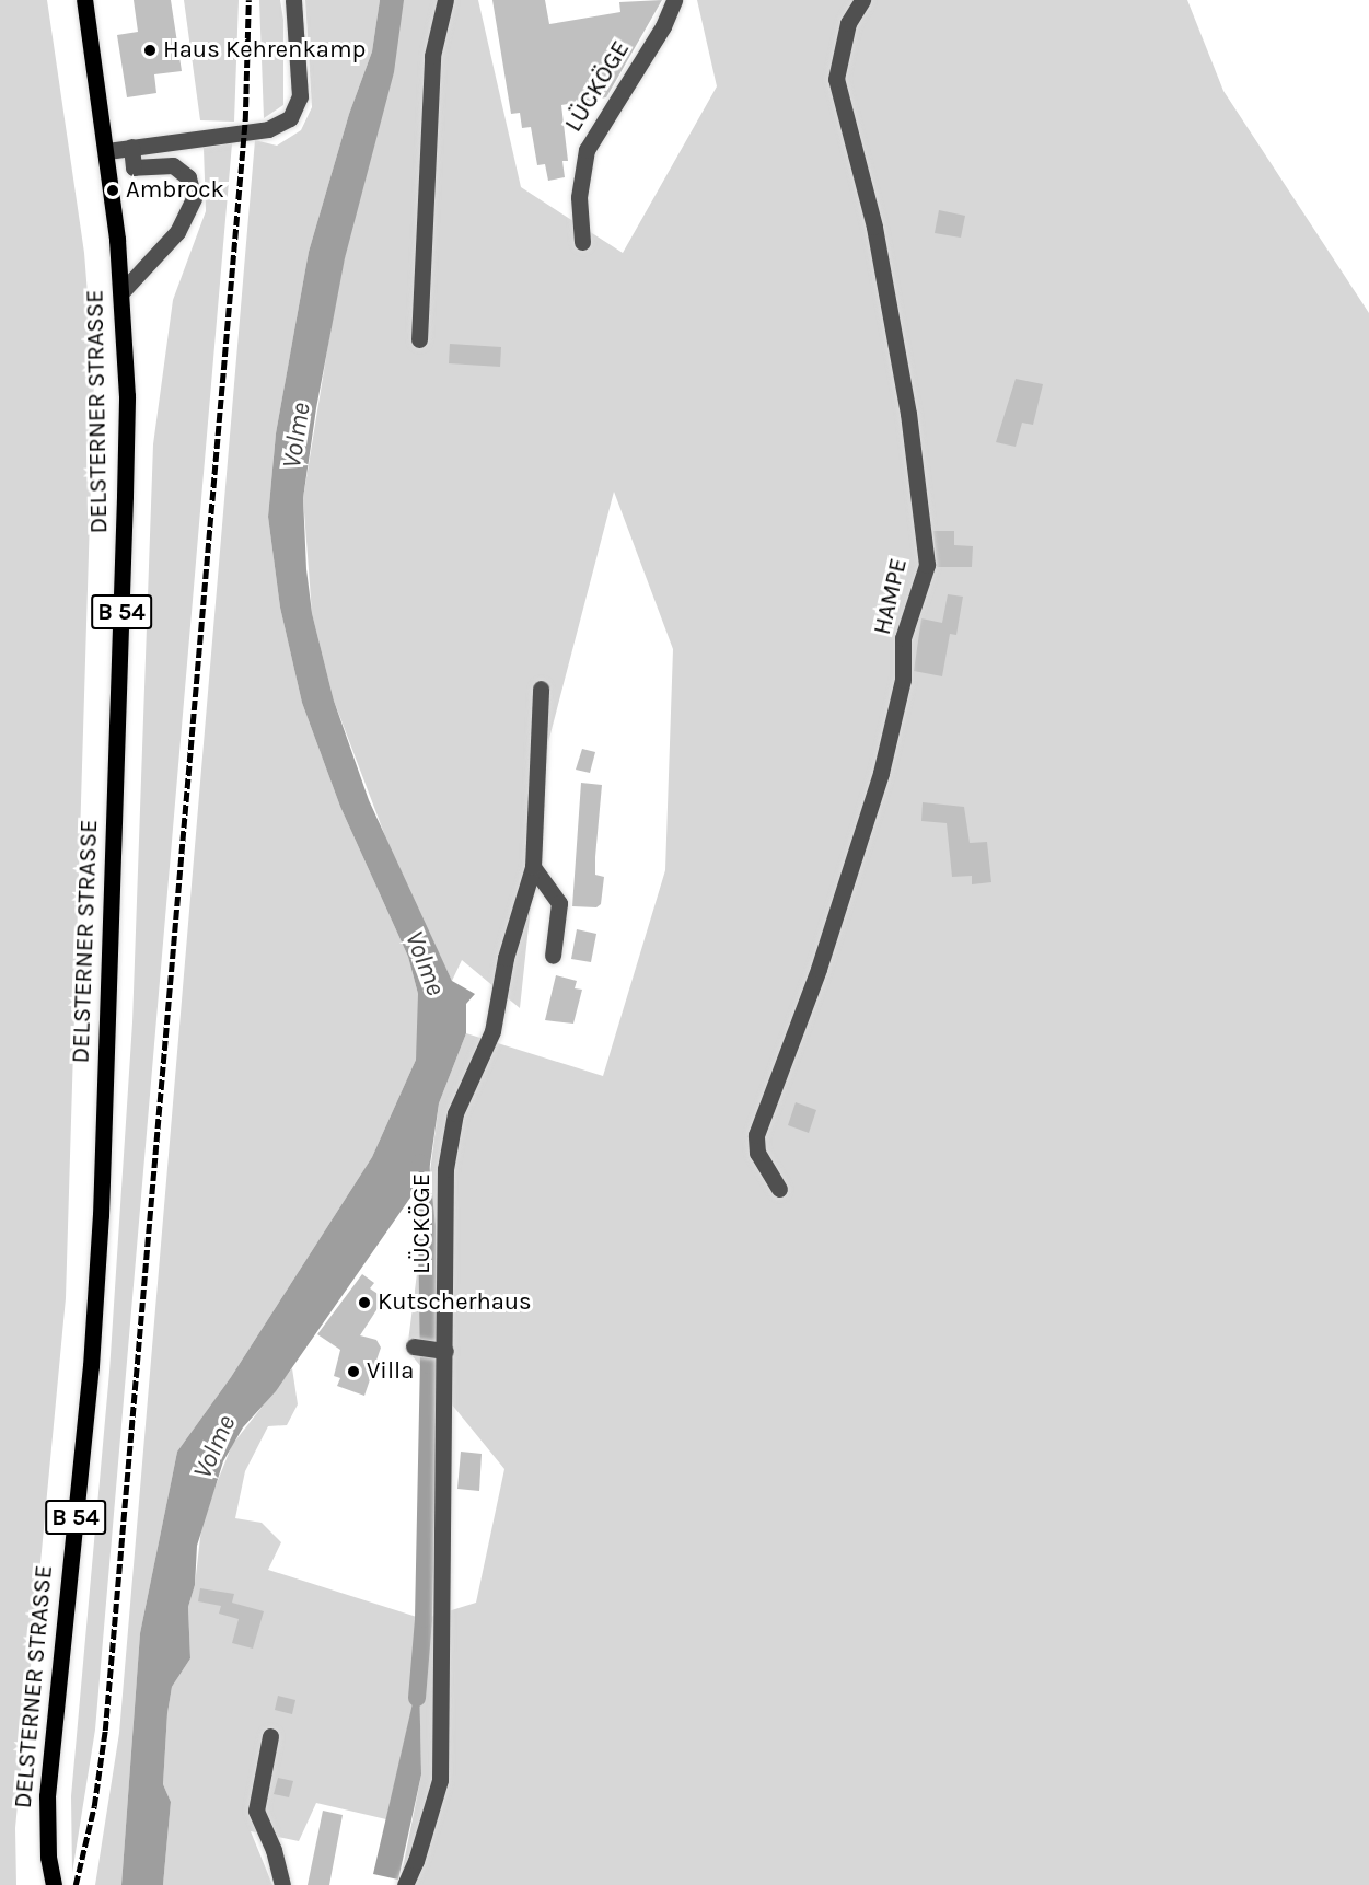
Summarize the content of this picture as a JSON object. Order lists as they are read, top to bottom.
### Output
{
  "streets": {
    "main road": ["DELSTERNER STRASSE", "B 54"],
    "street": ["LÜCKÖGE", "HAMPE"]
  },
  "water": ["Volme"],
  "places": [
    "Haus Kehrenkamp",
    "Ambrock",
    "Kutscherhaus",
    "Villa"
  ]
}
